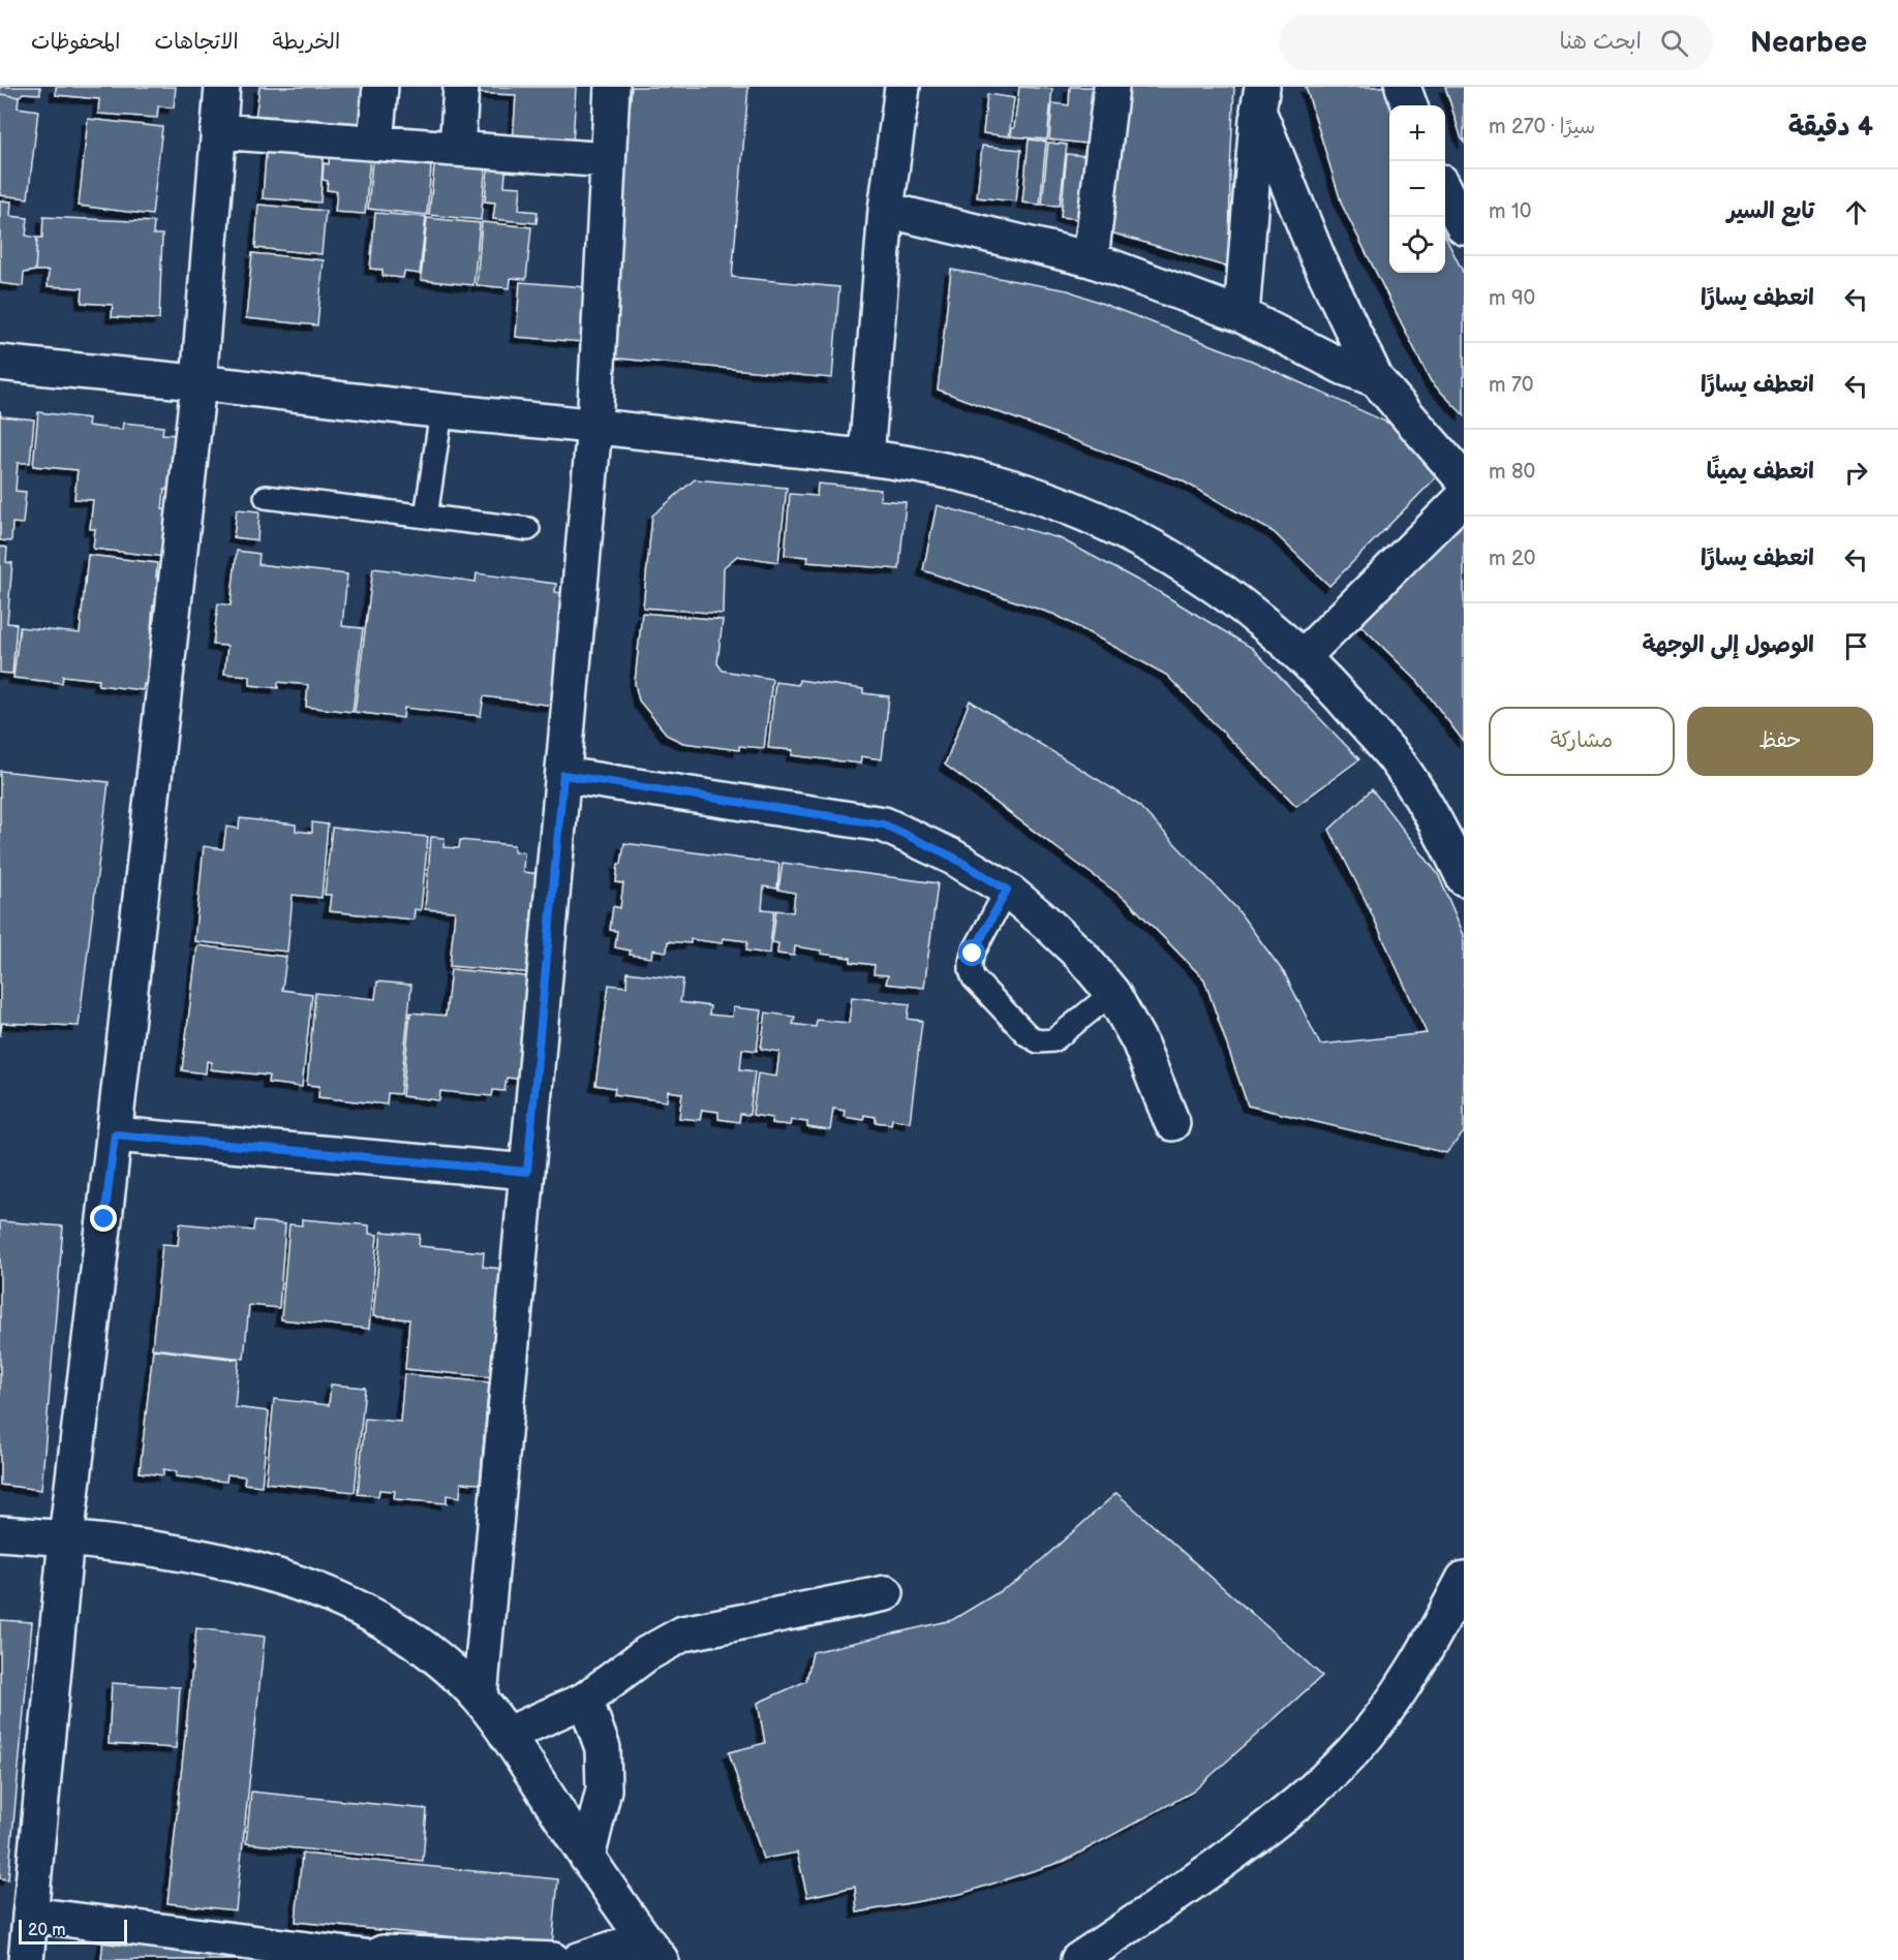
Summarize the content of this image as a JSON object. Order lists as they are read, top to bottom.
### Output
{
  "scale_bar": "20 m",
  "page": {
    "header": "Nearbee",
    "search": "ابحث هنا",
    "nav": ["الخريطة", "الاتجاهات", "المحفوظات"],
    "heading": ["4 دقيقة", "سيرًا · 270 m"],
    "map_buttons": ["+", "−"],
    "list": [
      ["تابع السير", "10 m"],
      ["انعطف يسارًا", "90 m"],
      ["انعطف يسارًا", "70 m"],
      ["انعطف يمينًا", "80 m"],
      ["انعطف يسارًا", "20 m"],
      "الوصول إلى الوجهة"
    ],
    "buttons": ["حفظ", "مشاركة"],
    "scale": "20 m"
  }
}
